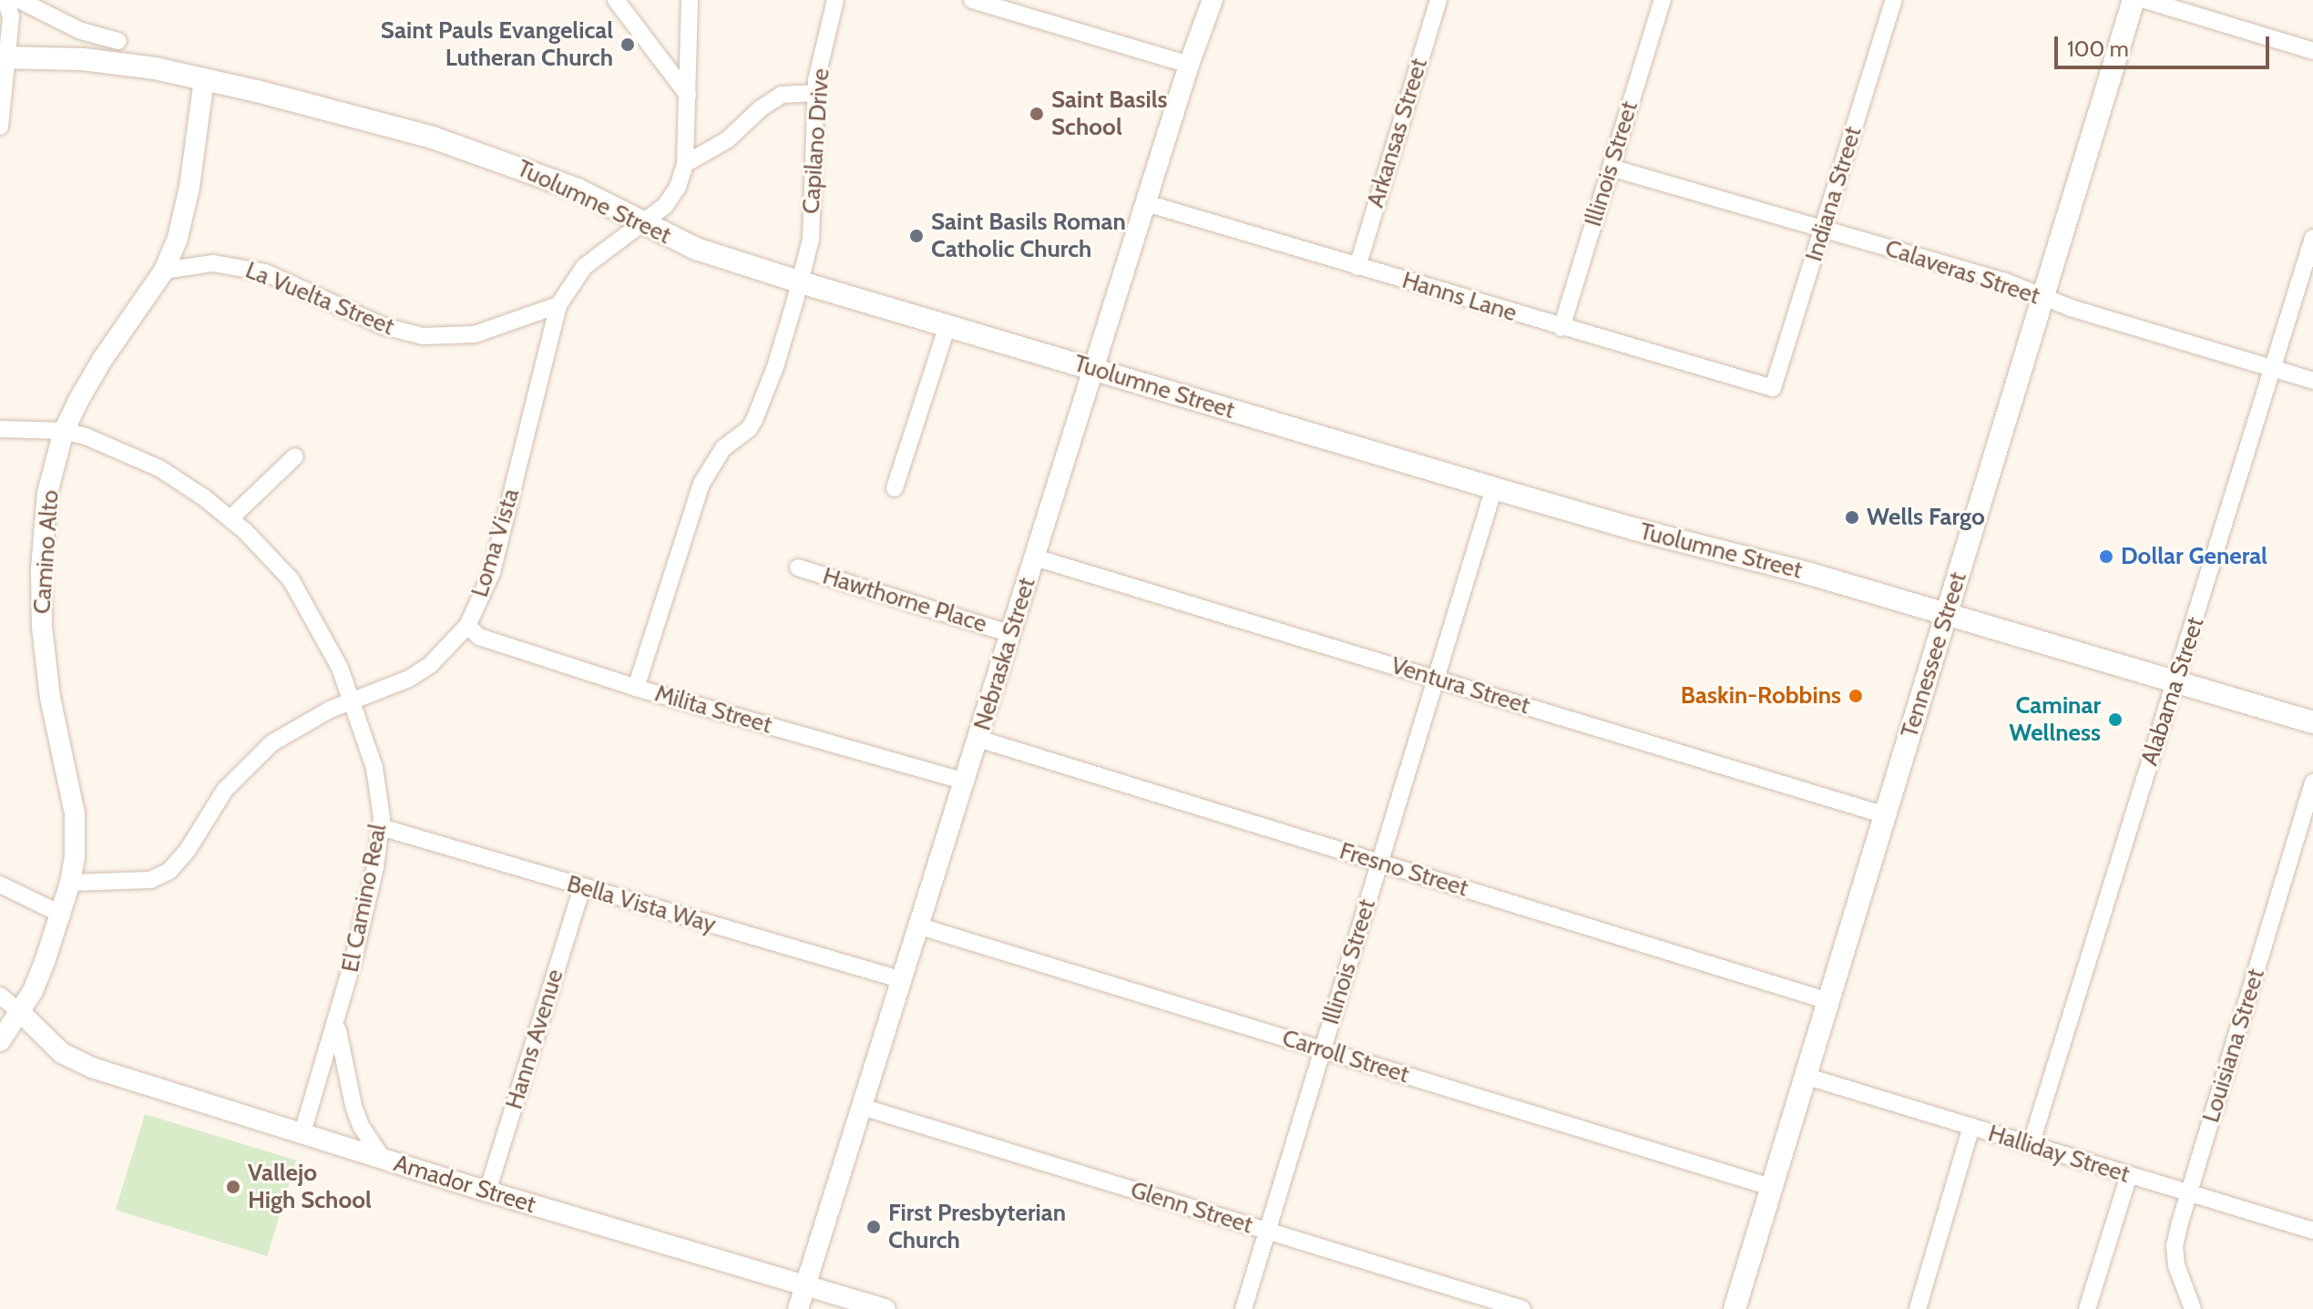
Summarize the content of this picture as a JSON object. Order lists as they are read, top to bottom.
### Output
{
  "streets": {
    "main road": ["Tuolumne Street", "Tennessee Street"],
    "street": [
      "Arkansas Street",
      "Capilano Drive",
      "Illinois Street",
      "Indiana Street",
      "Calaveras Street",
      "Hanns Lane",
      "La Vuelta Street",
      "Loma Vista",
      "Camino Alto",
      "Hawthorne Place",
      "Nebraska Street",
      "Ventura Street",
      "Alabama Street",
      "Milita Street",
      "Fresno Street",
      "El Camino Real",
      "Bella Vista Way",
      "Hanns Avenue",
      "Louisiana Street",
      "Carroll Street",
      "Halliday Street",
      "Amador Street",
      "Glenn Street"
    ]
  },
  "crossings": [
    ["Arkansas Street", "Hanns Lane"],
    ["Capilano Drive", "Tuolumne Street"],
    ["Capilano Drive", "Milita Street"],
    ["Illinois Street", "Tuolumne Street"],
    ["Illinois Street", "Calaveras Street"],
    ["Illinois Street", "Hanns Lane"],
    ["Illinois Street", "Ventura Street"],
    ["Illinois Street", "Fresno Street"],
    ["Illinois Street", "Carroll Street"],
    ["Illinois Street", "Glenn Street"],
    ["Indiana Street", "Calaveras Street"],
    ["Indiana Street", "Hanns Lane"],
    ["Tuolumne Street", "Loma Vista"],
    ["Tuolumne Street", "Camino Alto"],
    ["Tuolumne Street", "Nebraska Street"],
    ["Tuolumne Street", "Tennessee Street"],
    ["Tuolumne Street", "Alabama Street"],
    ["Calaveras Street", "Tennessee Street"],
    ["Calaveras Street", "Alabama Street"],
    ["Hanns Lane", "Nebraska Street"],
    ["La Vuelta Street", "Loma Vista"],
    ["La Vuelta Street", "Camino Alto"],
    ["Loma Vista", "Camino Alto"],
    ["Loma Vista", "Milita Street"],
    ["Loma Vista", "El Camino Real"],
    ["Camino Alto", "El Camino Real"],
    ["Camino Alto", "Amador Street"],
    ["Hawthorne Place", "Nebraska Street"],
    ["Nebraska Street", "Ventura Street"],
    ["Nebraska Street", "Milita Street"],
    ["Nebraska Street", "Fresno Street"],
    ["Nebraska Street", "Bella Vista Way"],
    ["Nebraska Street", "Carroll Street"],
    ["Nebraska Street", "Amador Street"],
    ["Nebraska Street", "Glenn Street"],
    ["Tennessee Street", "Ventura Street"],
    ["Tennessee Street", "Fresno Street"],
    ["Tennessee Street", "Carroll Street"],
    ["Tennessee Street", "Halliday Street"],
    ["Alabama Street", "Halliday Street"],
    ["El Camino Real", "Bella Vista Way"],
    ["El Camino Real", "Amador Street"],
    ["Bella Vista Way", "Hanns Avenue"],
    ["Hanns Avenue", "Amador Street"],
    ["Louisiana Street", "Halliday Street"]
  ],
  "places": [
    "Saint Pauls Evangelical Lutheran Church",
    "Saint Basils School",
    "Saint Basils Roman Catholic Church",
    "Wells Fargo",
    "Dollar General",
    "Baskin-Robbins",
    "Caminar Wellness",
    "Vallejo High School",
    "First Presbyterian Church"
  ],
  "scale_bar": "100 m"
}
